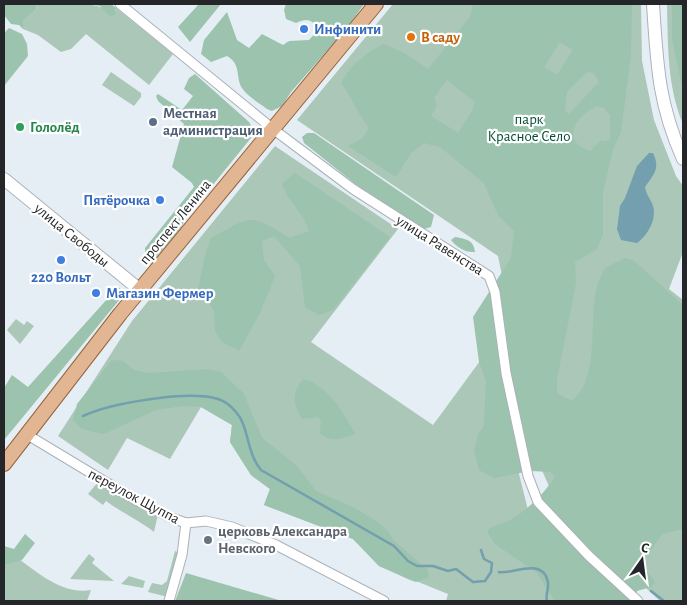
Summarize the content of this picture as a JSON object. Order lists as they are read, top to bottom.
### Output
{
  "streets": {
    "main road": ["проспект Ленина", "улица Свободы"],
    "street": ["улица Равенства", "переулок Щуппа"]
  },
  "crossings": [
    ["проспект Ленина", "улица Свободы"],
    ["проспект Ленина", "улица Равенства"],
    ["проспект Ленина", "переулок Щуппа"]
  ],
  "parks": ["парк Красное Село"],
  "places": [
    "Инфинити",
    "В саду",
    "Местная администрация",
    "Гололёд",
    "Пятёрочка",
    "220 Вольт",
    "Магазин Фермер",
    "церковь Александра Невского"
  ],
  "north": "top"
}
